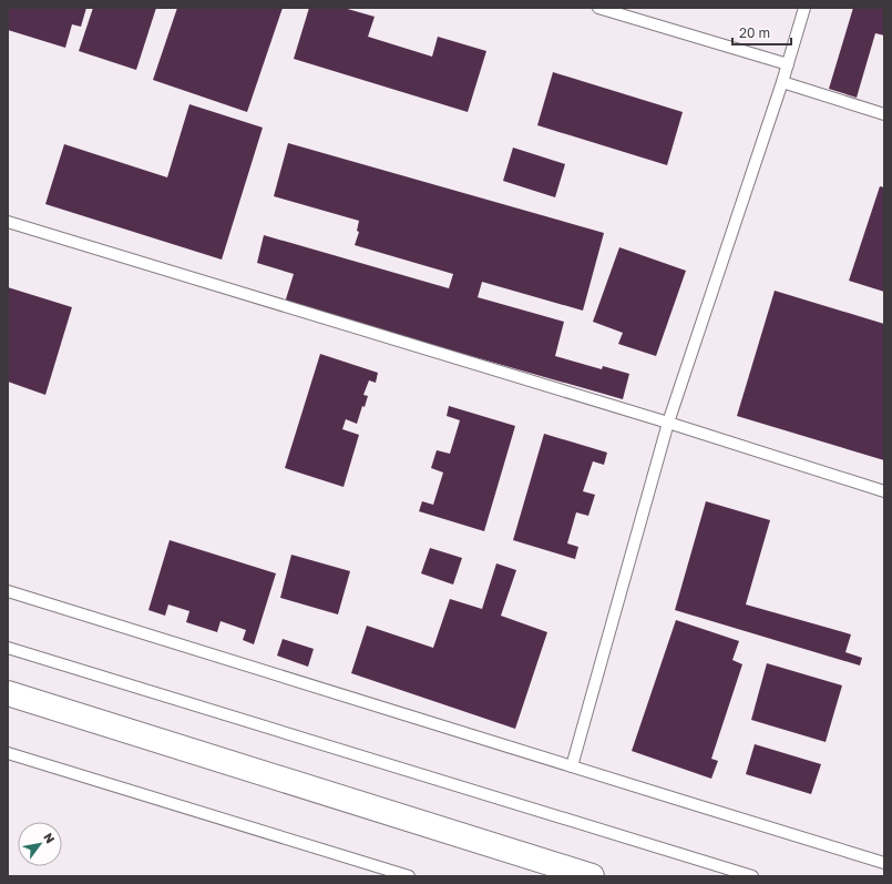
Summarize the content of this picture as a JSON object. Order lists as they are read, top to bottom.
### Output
{
  "scale_bar": "20 m",
  "north": "top right"
}
